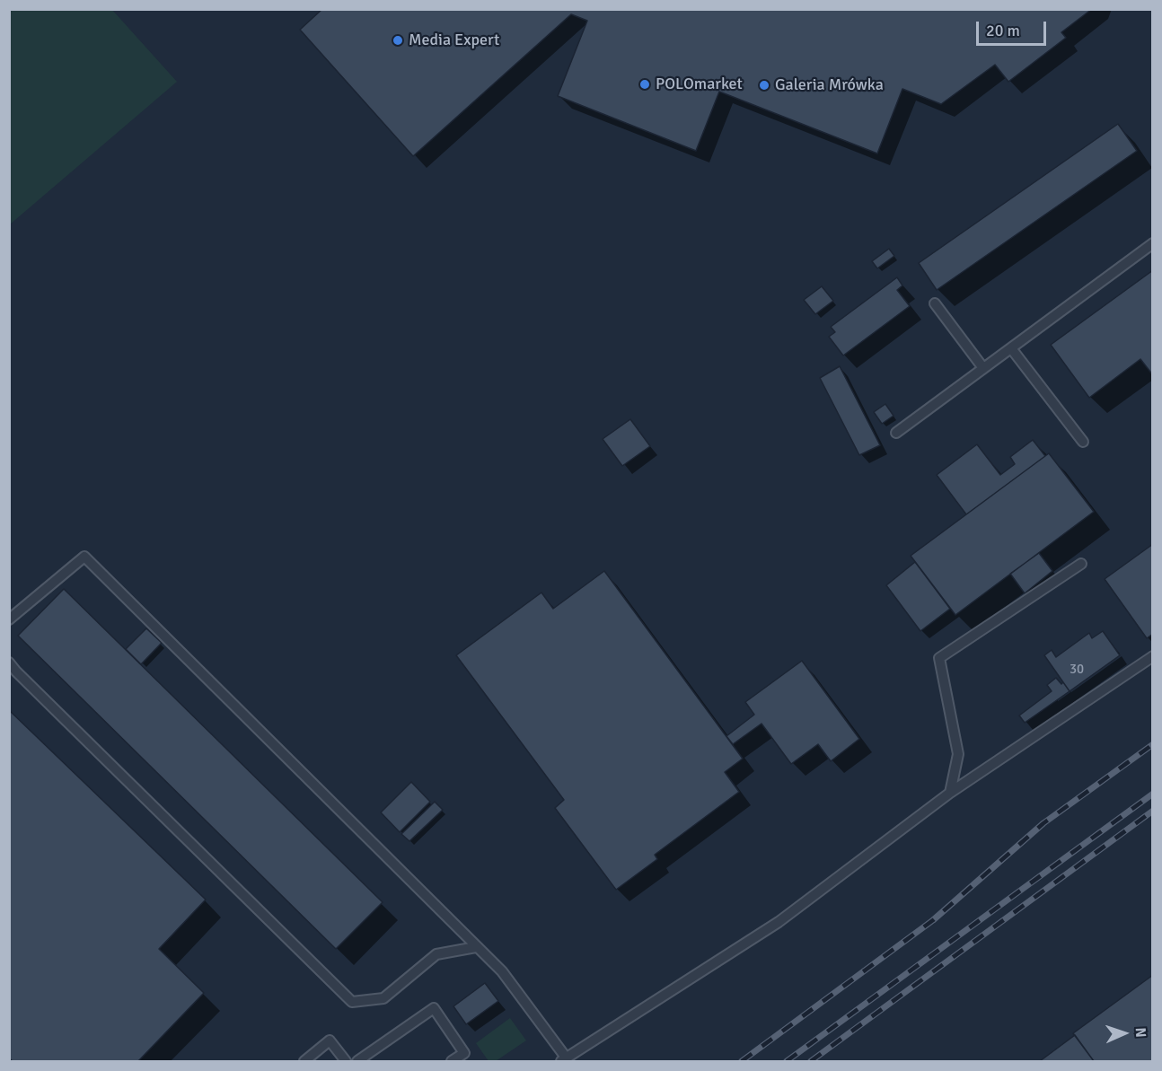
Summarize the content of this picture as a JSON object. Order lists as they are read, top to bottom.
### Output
{
  "places": ["Media Expert", "POLOmarket", "Galeria Mrówka"],
  "house_numbers": ["30"],
  "scale_bar": "20 m",
  "north": "right"
}
